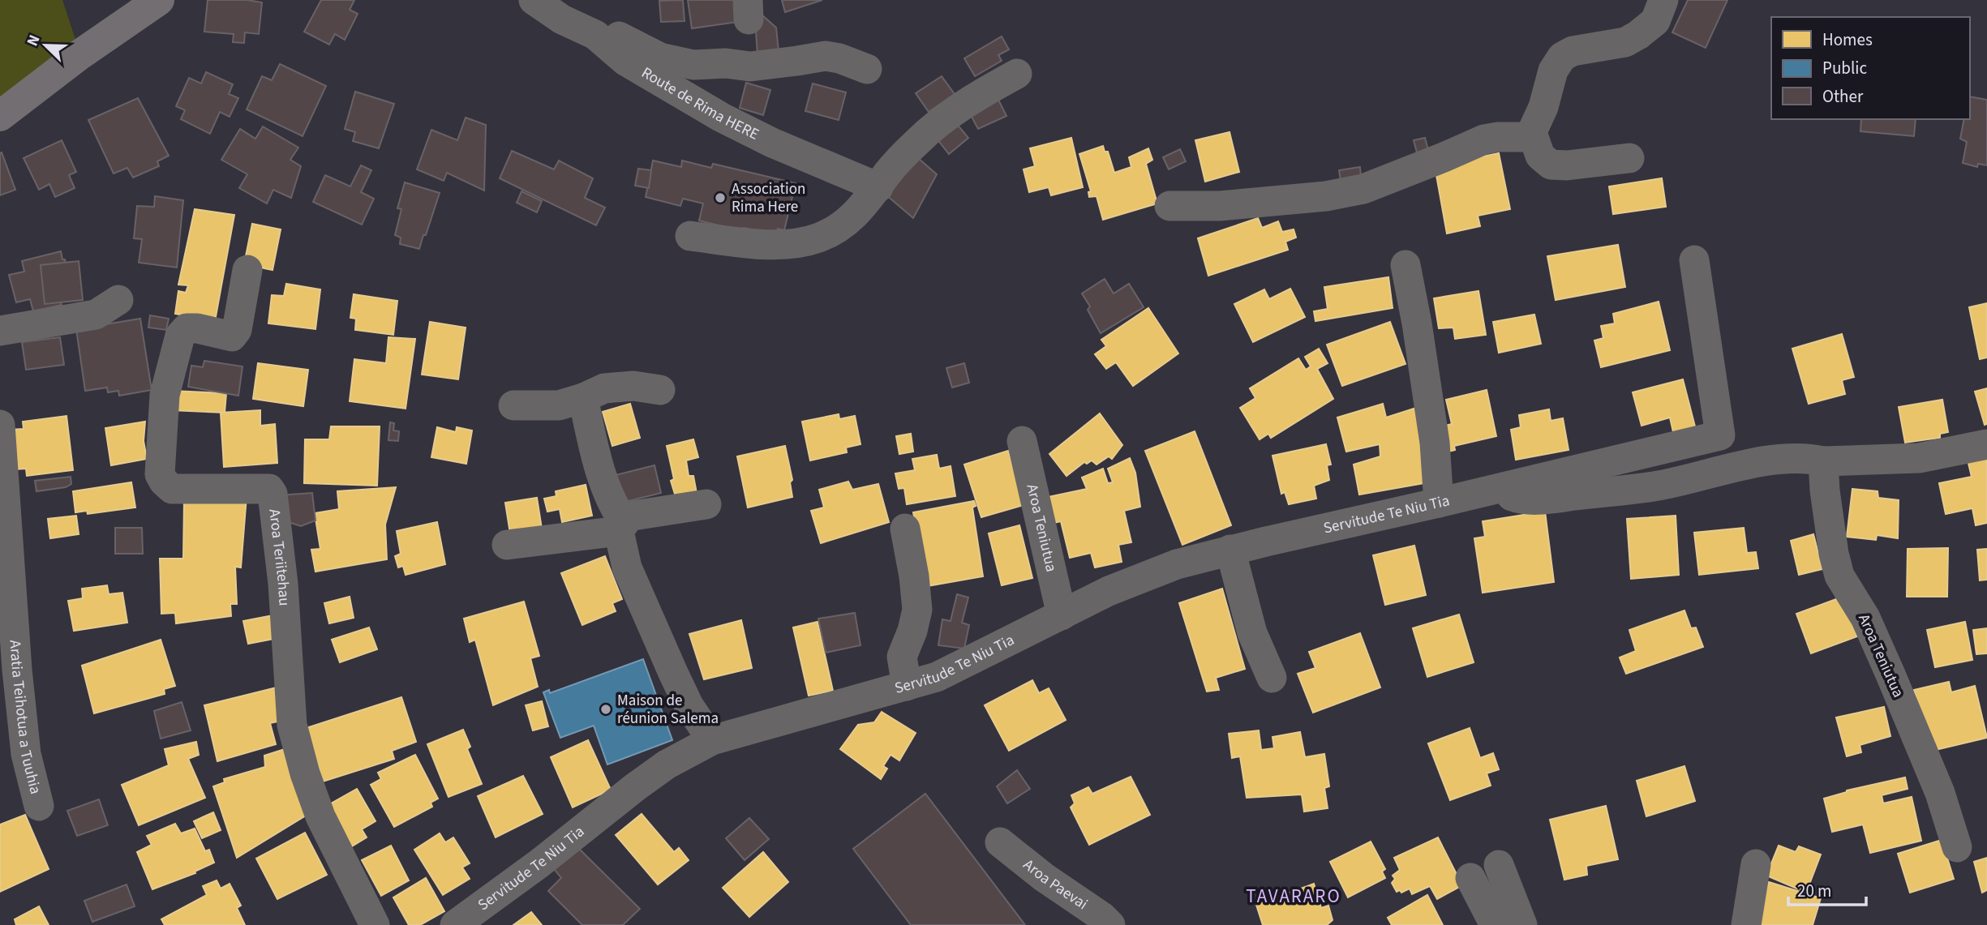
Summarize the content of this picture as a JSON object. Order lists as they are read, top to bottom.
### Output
{
  "streets": {
    "street": [
      "Route de Rima HERE",
      "Servitude Te Niu Tia",
      "Aroa Teniutua",
      "Aroa Teriitehau",
      "Aratia Teihotua a Tuuhia",
      "Aroa Paevai"
    ]
  },
  "crossings": [
    ["Servitude Te Niu Tia", "Aroa Teniutua"]
  ],
  "districts": ["TAVARARO"],
  "places": ["Association Rima Here", "Maison de réunion Salema"],
  "legend": ["Homes", "Public", "Other"],
  "scale_bar": "20 m",
  "north": "top left"
}
